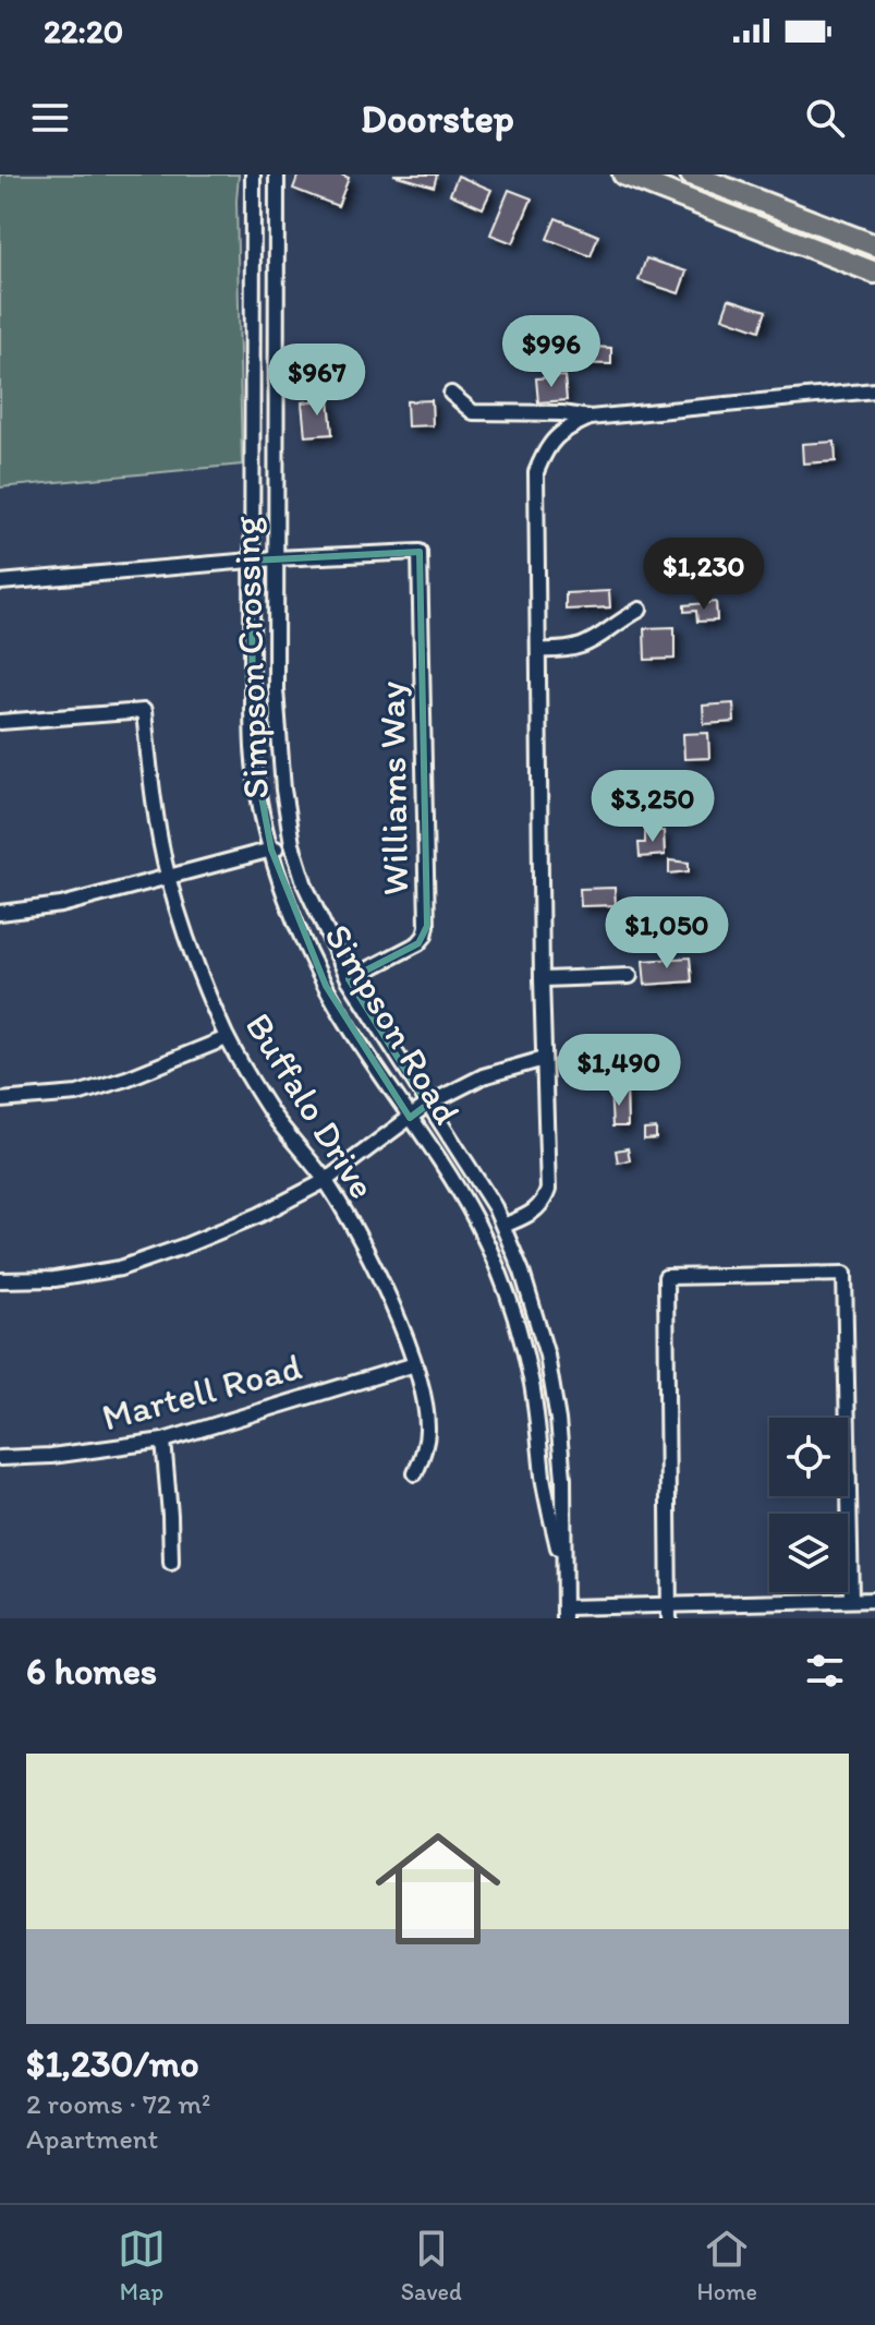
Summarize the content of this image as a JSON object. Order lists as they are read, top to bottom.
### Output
{
  "streets": {
    "street": [
      "Simpson Crossing",
      "Williams Way",
      "Simpson Road",
      "Buffalo Drive",
      "Martell Road"
    ]
  },
  "crossings": [
    ["Simpson Crossing", "Williams Way"],
    ["Simpson Crossing", "Simpson Road"],
    ["Buffalo Drive", "Martell Road"]
  ],
  "page": {
    "status": "22:20",
    "header": "Doorstep",
    "price": [
      "$996",
      "$967",
      "$1,230",
      "$3,250",
      "$1,050",
      "$1,490"
    ],
    "heading": "6 homes",
    "list": [
      {
        "name": "$1,230/mo",
        "note": "2 rooms · 72 m² · Apartment"
      }
    ],
    "tabs": ["Map", "Saved", "Home"]
  }
}
